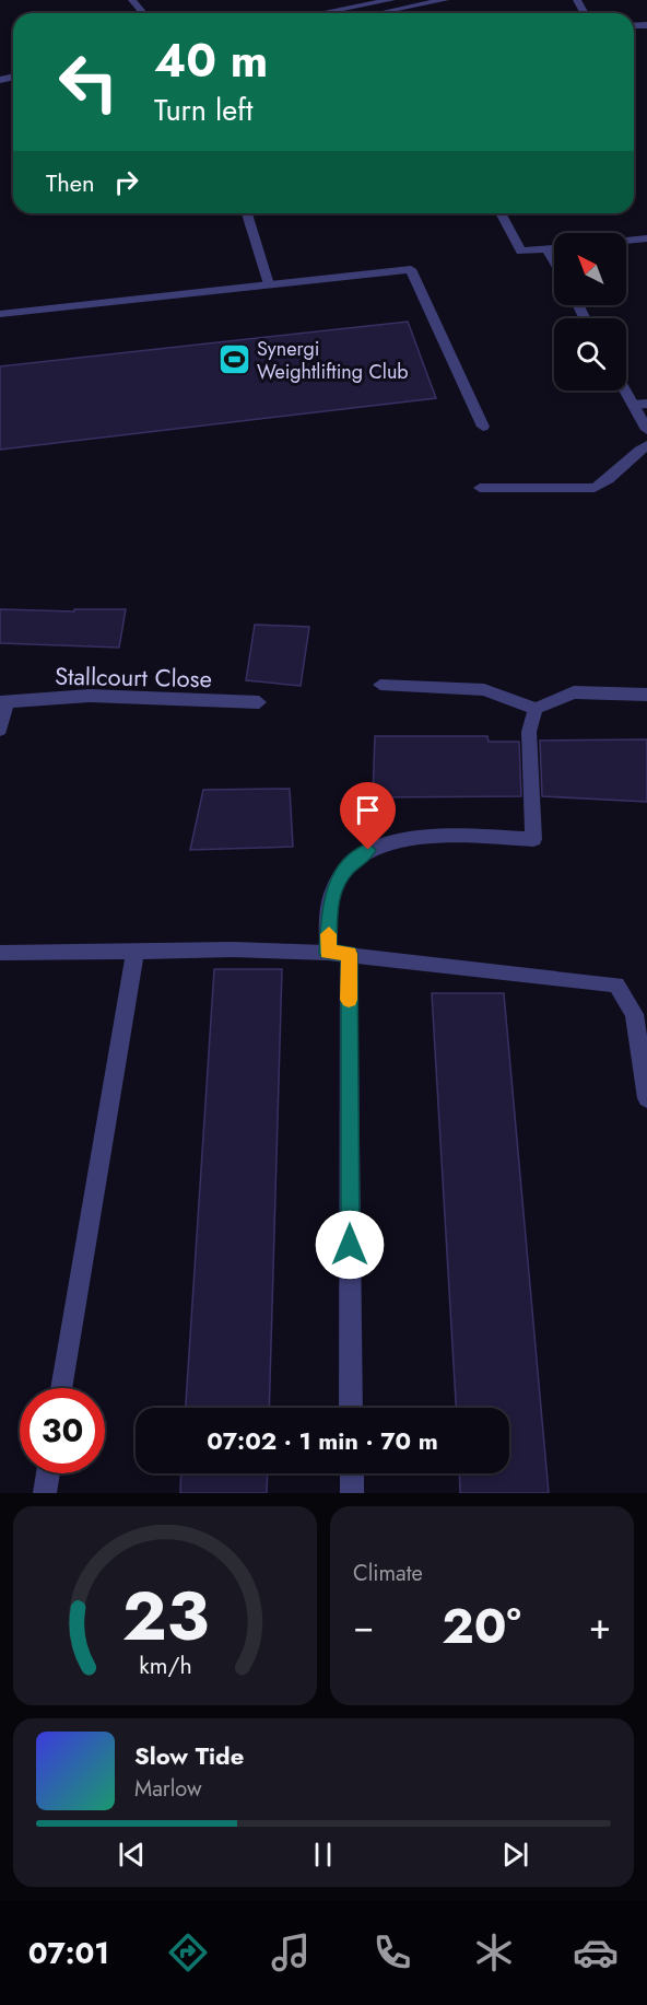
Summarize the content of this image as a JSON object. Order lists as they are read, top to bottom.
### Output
{
  "streets": {
    "street": ["Stallcourt Close"]
  },
  "places": {
    "sports": ["Synergi Weightlifting Club"]
  },
  "north": "top left",
  "page": {
    "turn": ["40 m", "Turn left"],
    "then": "Then",
    "limit": "30",
    "trip": "07:02 · 1 min · 70 m",
    "tile": "Climate",
    "heat": ["−", "20°", "+"],
    "song": ["Slow Tide", "Marlow"],
    "tabs": "07:01",
    "gauge": ["23", "km/h"]
  }
}
